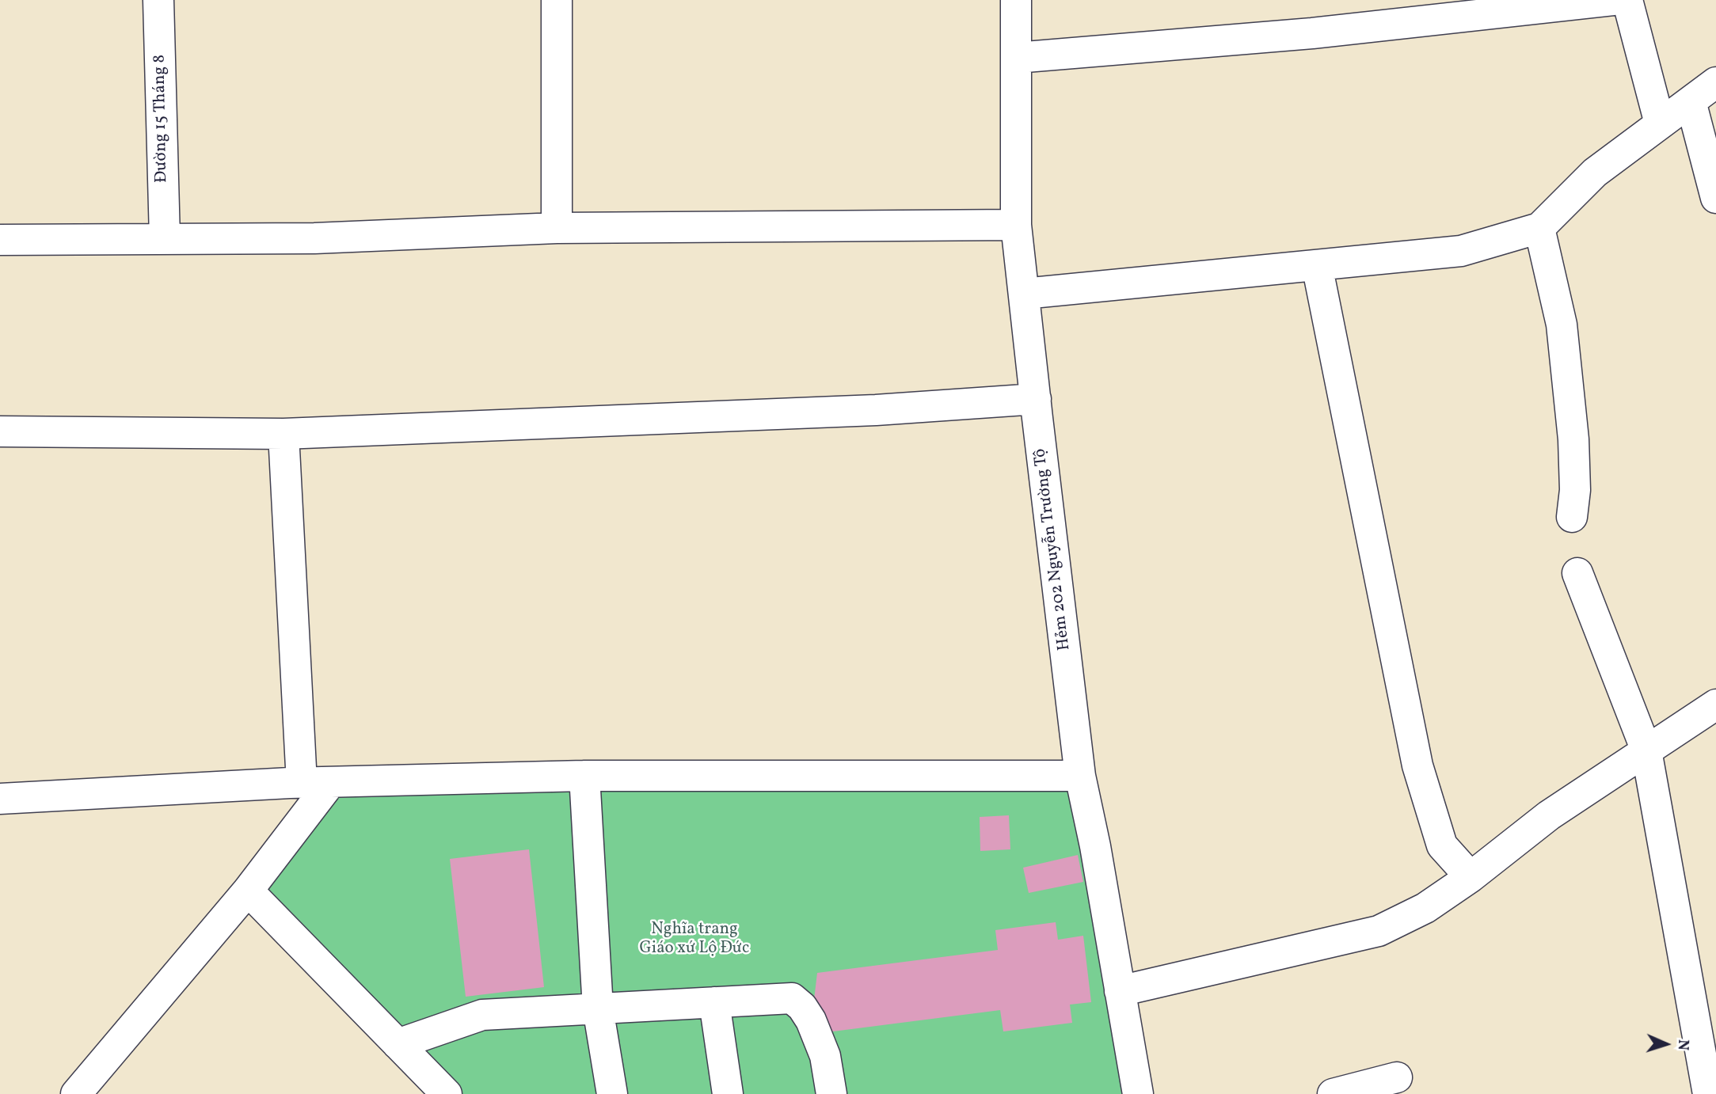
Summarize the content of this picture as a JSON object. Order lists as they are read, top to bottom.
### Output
{
  "streets": {
    "street": ["Đường 15 Tháng 8", "Hẻm 202 Nguyễn Trường Tộ"]
  },
  "parks": ["Nghĩa trang Giáo xứ Lộ Đức"],
  "north": "right"
}
